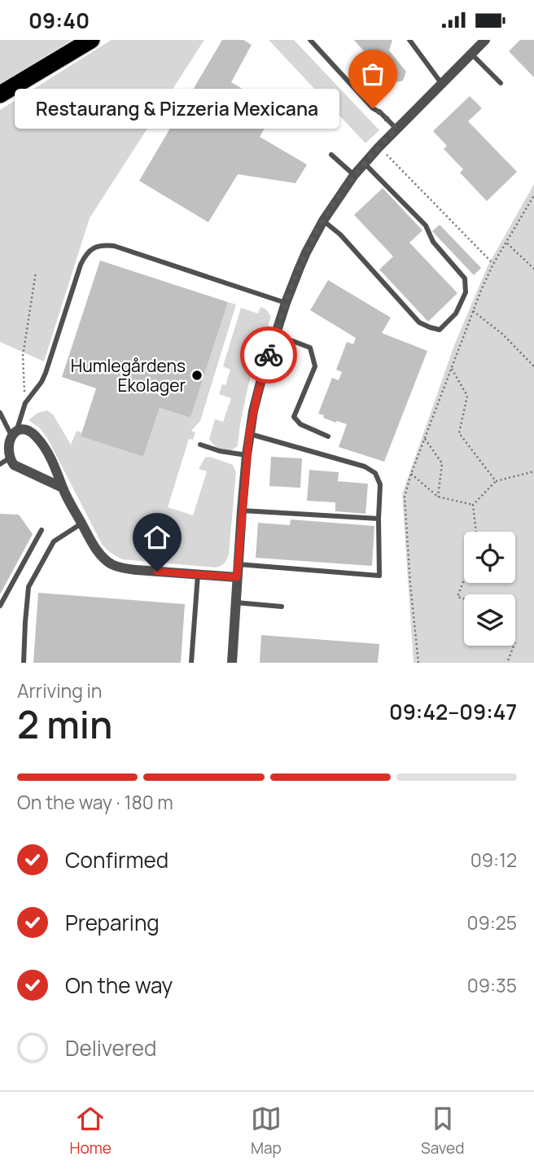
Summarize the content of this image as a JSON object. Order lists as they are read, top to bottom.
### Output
{
  "places": ["Restaurang & Pizzeria Mexicana", "Humlegårdens Ekolager"],
  "page": {
    "status": "09:40",
    "bubble": "Restaurang & Pizzeria Mexicana",
    "heading": ["2 min", "Arriving in", "09:42–09:47"],
    "bar": "On the way · 180 m",
    "list": [
      ["Confirmed", "09:12"],
      ["Preparing", "09:25"],
      ["On the way", "09:35"],
      "Delivered"
    ],
    "tabs": ["Home", "Map", "Saved"]
  }
}
